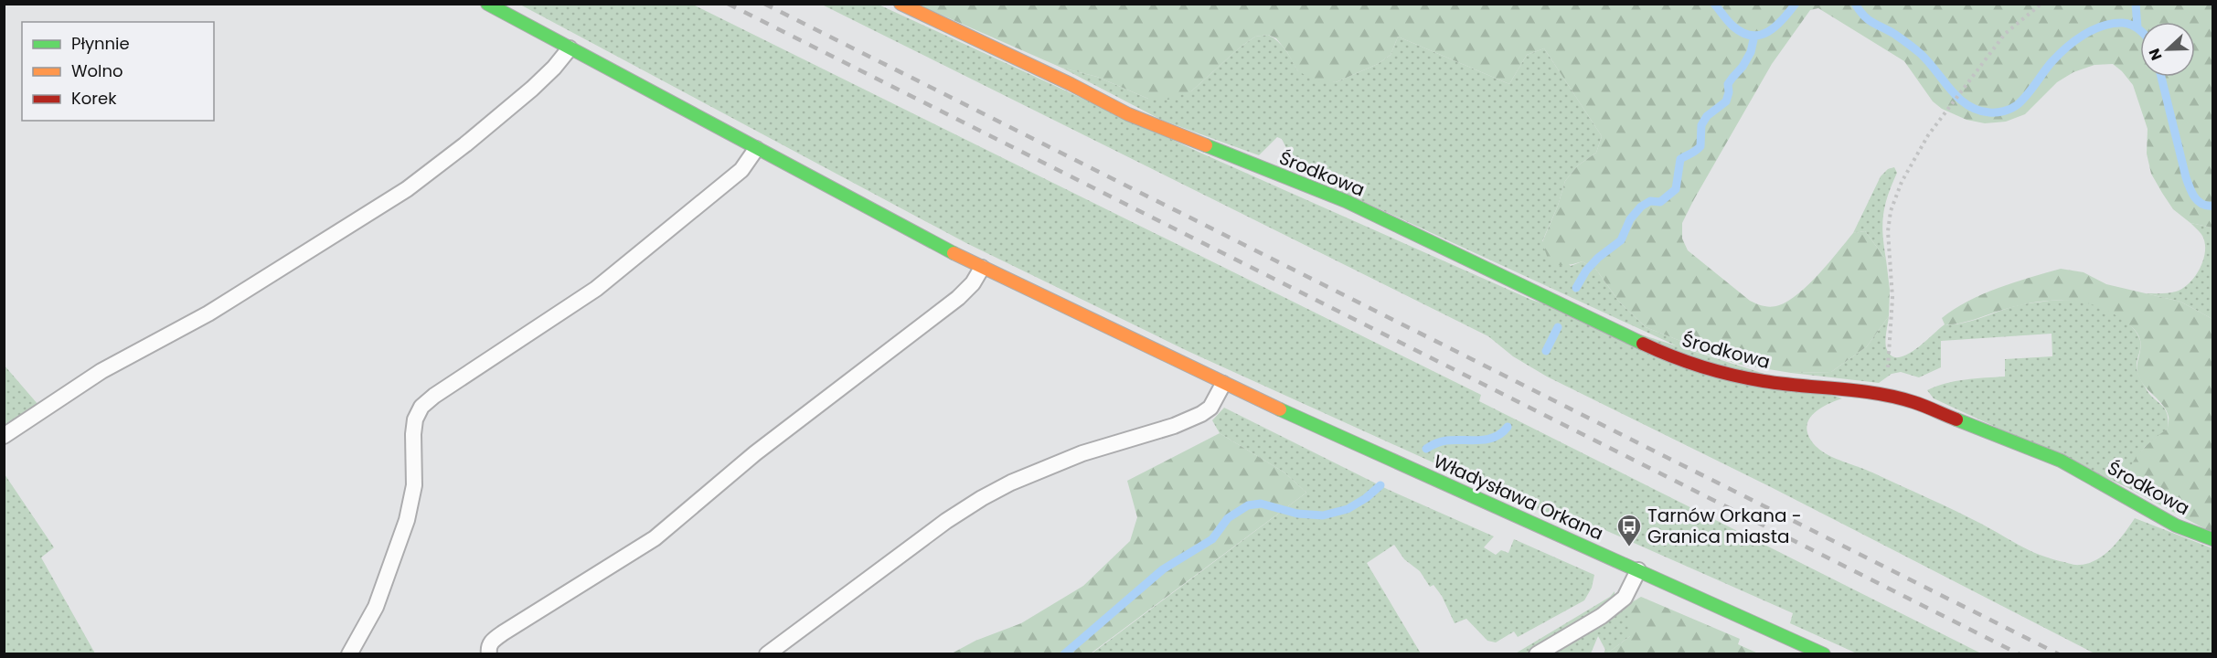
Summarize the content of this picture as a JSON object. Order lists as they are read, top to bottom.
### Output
{
  "streets": {
    "street": ["Środkowa", "Władysława Orkana"]
  },
  "places": {
    "bus stop": ["Tarnów Orkana - Granica miasta"]
  },
  "legend": ["Płynnie", "Wolno", "Korek"],
  "north": "left"
}
